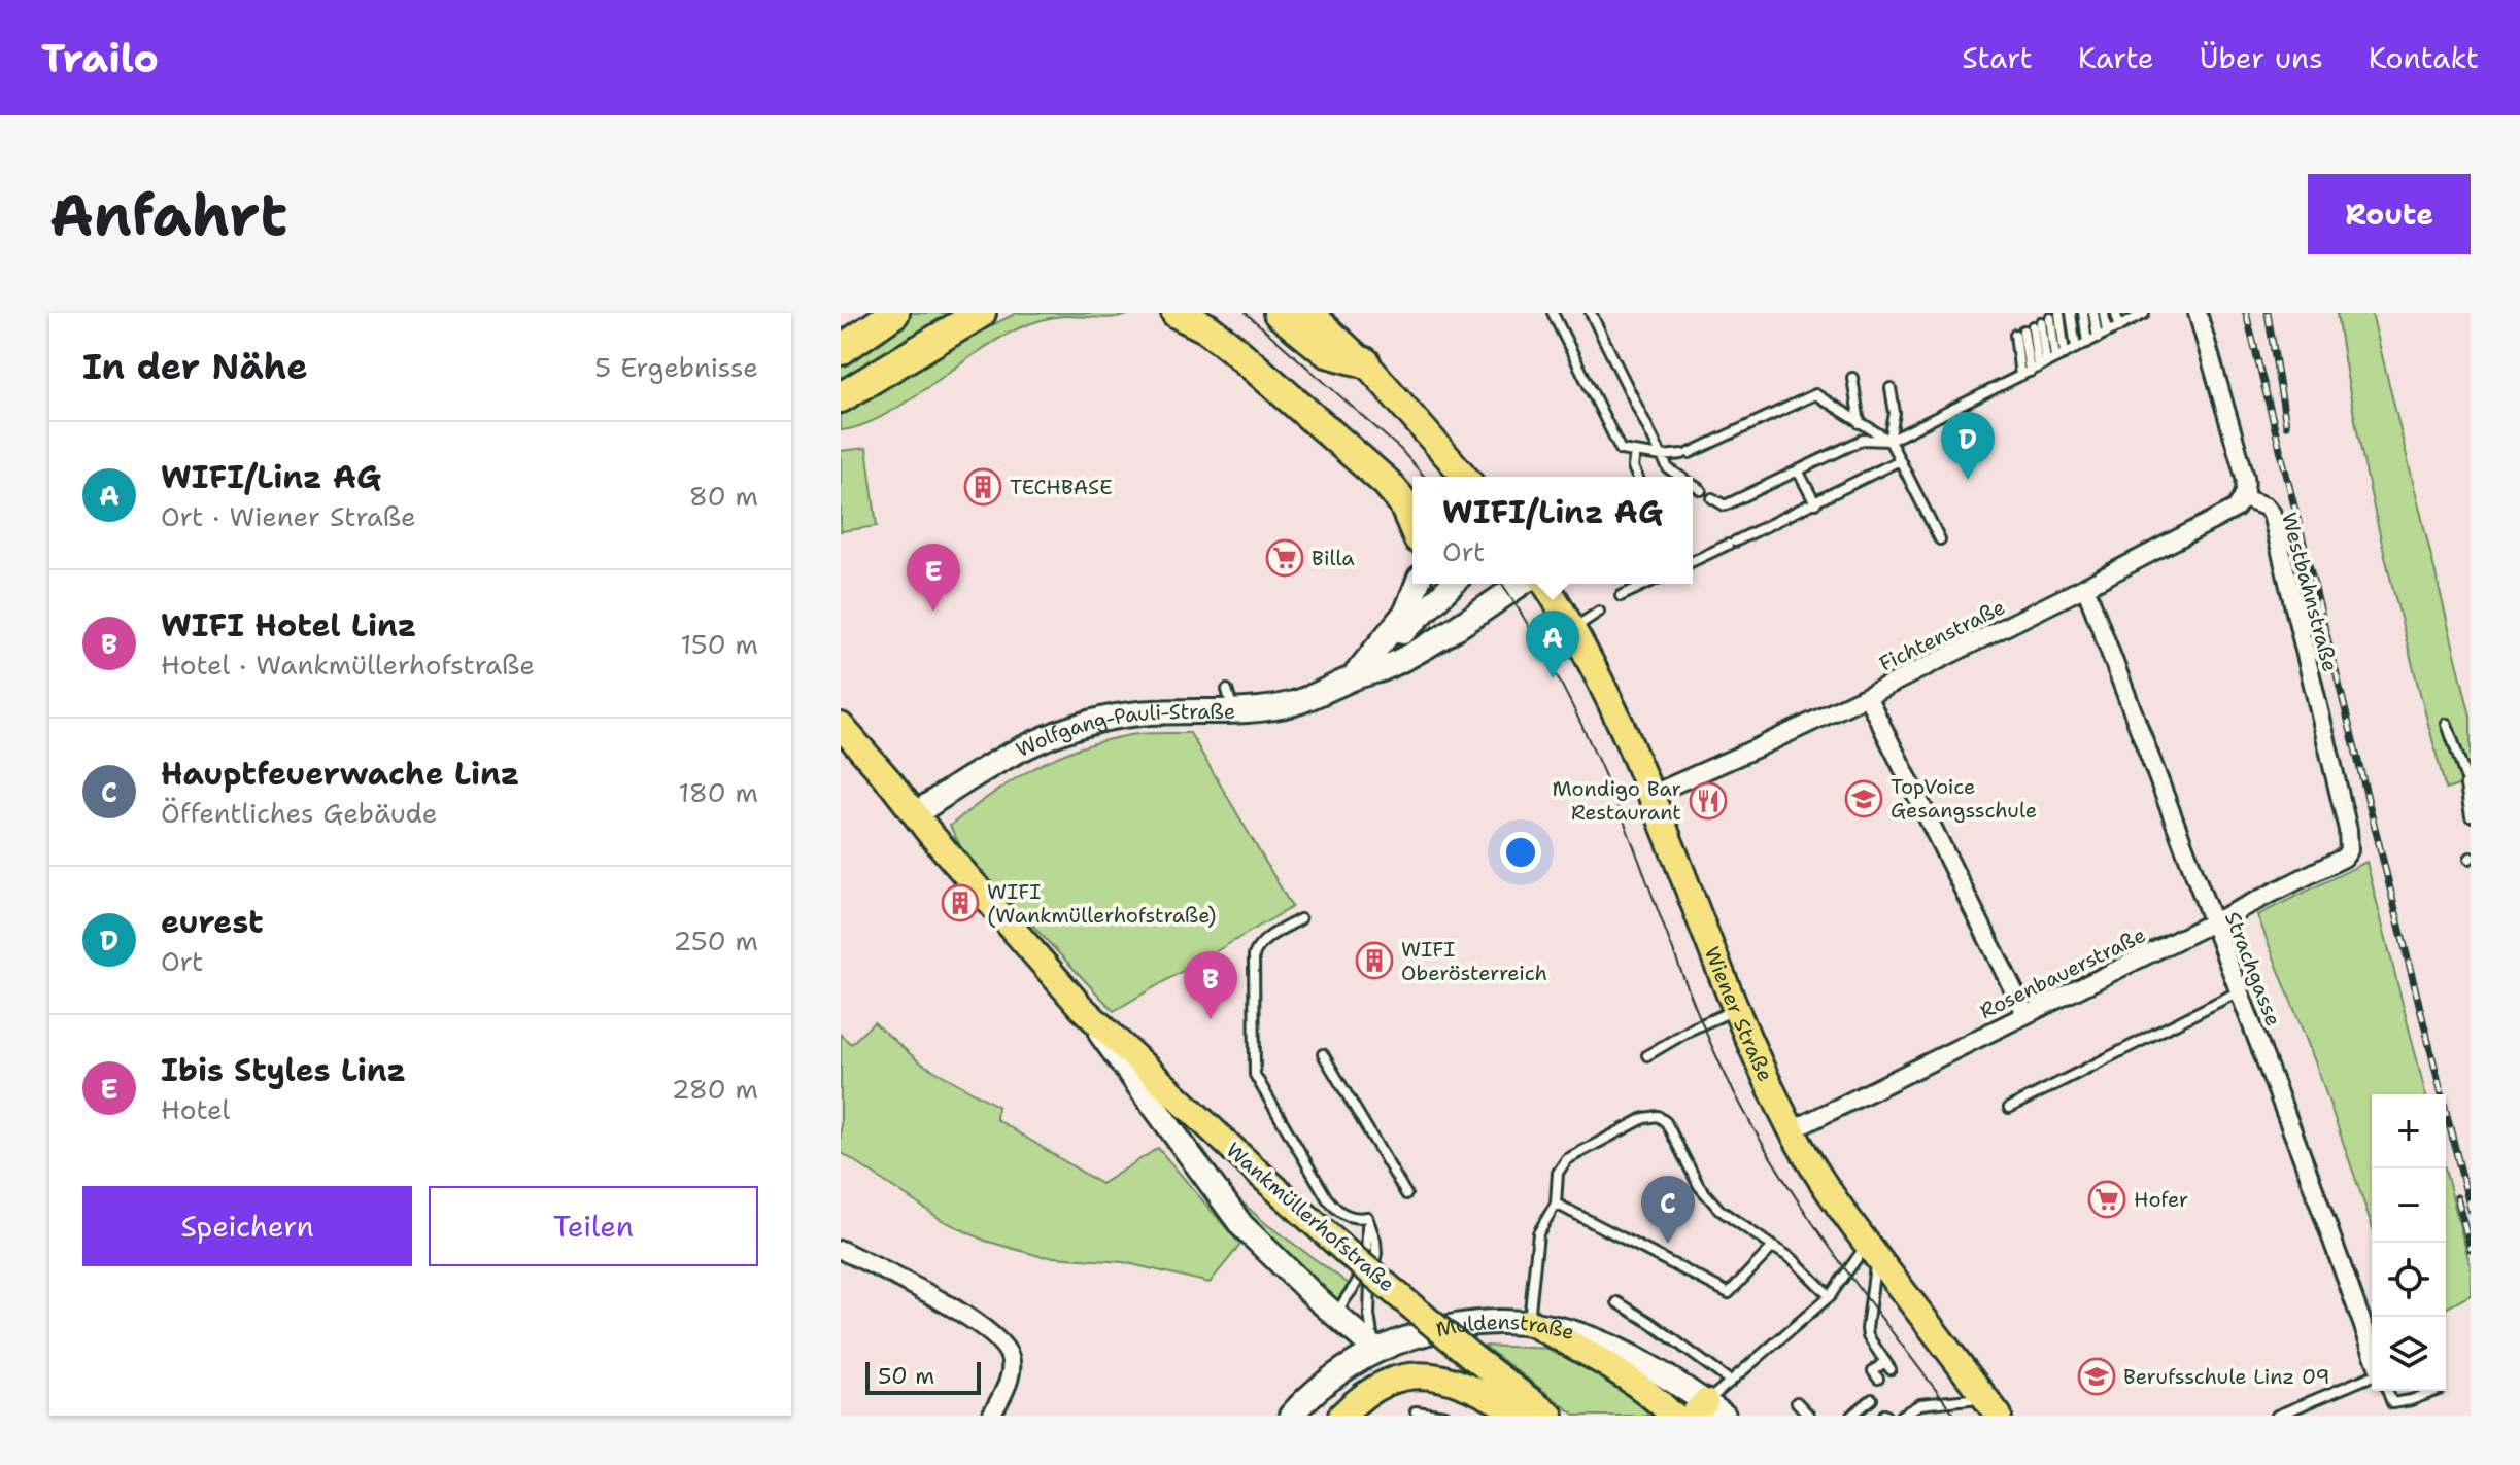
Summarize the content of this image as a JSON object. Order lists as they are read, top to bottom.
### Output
{
  "streets": {
    "main road": [
      "Wolfgang-Pauli-Straße",
      "Wiener Straße",
      "Wankmüllerhofstraße",
      "Muldenstraße"
    ],
    "street": [
      "Westbahnstraße",
      "Fichtenstraße",
      "Strachgasse",
      "Rosenbauerstraße"
    ]
  },
  "crossings": [
    ["Westbahnstraße", "Fichtenstraße"],
    ["Westbahnstraße", "Rosenbauerstraße"],
    ["Fichtenstraße", "Strachgasse"],
    ["Fichtenstraße", "Wiener Straße"],
    ["Wolfgang-Pauli-Straße", "Wankmüllerhofstraße"],
    ["Strachgasse", "Rosenbauerstraße"],
    ["Rosenbauerstraße", "Wiener Straße"],
    ["Wankmüllerhofstraße", "Muldenstraße"]
  ],
  "places": {
    "building": ["TECHBASE", "WIFI (Wankmüllerhofstraße)", "WIFI Oberösterreich"],
    "supermarket": ["Billa", "Hofer"],
    "school or university": ["TopVoice Gesangsschule", "Berufsschule Linz 09"],
    "restaurant": ["Mondigo Bar Restaurant"]
  },
  "scale_bar": "50 m",
  "page": {
    "header": "Trailo",
    "nav": [
      "Start",
      "Karte",
      "Über uns",
      "Kontakt"
    ],
    "buttons": [
      "Route",
      ["Speichern", "Teilen"]
    ],
    "title": "Anfahrt",
    "heading": ["In der Nähe", "5 Ergebnisse"],
    "pins": [
      "D",
      "E",
      "A",
      "B",
      "C"
    ],
    "list": [
      {
        "mark": "A",
        "name": "WIFI/Linz AG",
        "note": "Ort · Wiener Straße",
        "value": "80 m"
      },
      {
        "mark": "B",
        "name": "WIFI Hotel Linz",
        "note": "Hotel · Wankmüllerhofstraße",
        "value": "150 m"
      },
      {
        "mark": "C",
        "name": "Hauptfeuerwache Linz",
        "note": "Öffentliches Gebäude",
        "value": "180 m"
      },
      {
        "mark": "D",
        "name": "eurest",
        "note": "Ort",
        "value": "250 m"
      },
      {
        "mark": "E",
        "name": "Ibis Styles Linz",
        "note": "Hotel",
        "value": "280 m"
      }
    ],
    "popup": ["WIFI/Linz AG", "Ort"],
    "map_buttons": ["+", "−"],
    "scale": "50 m"
  }
}
